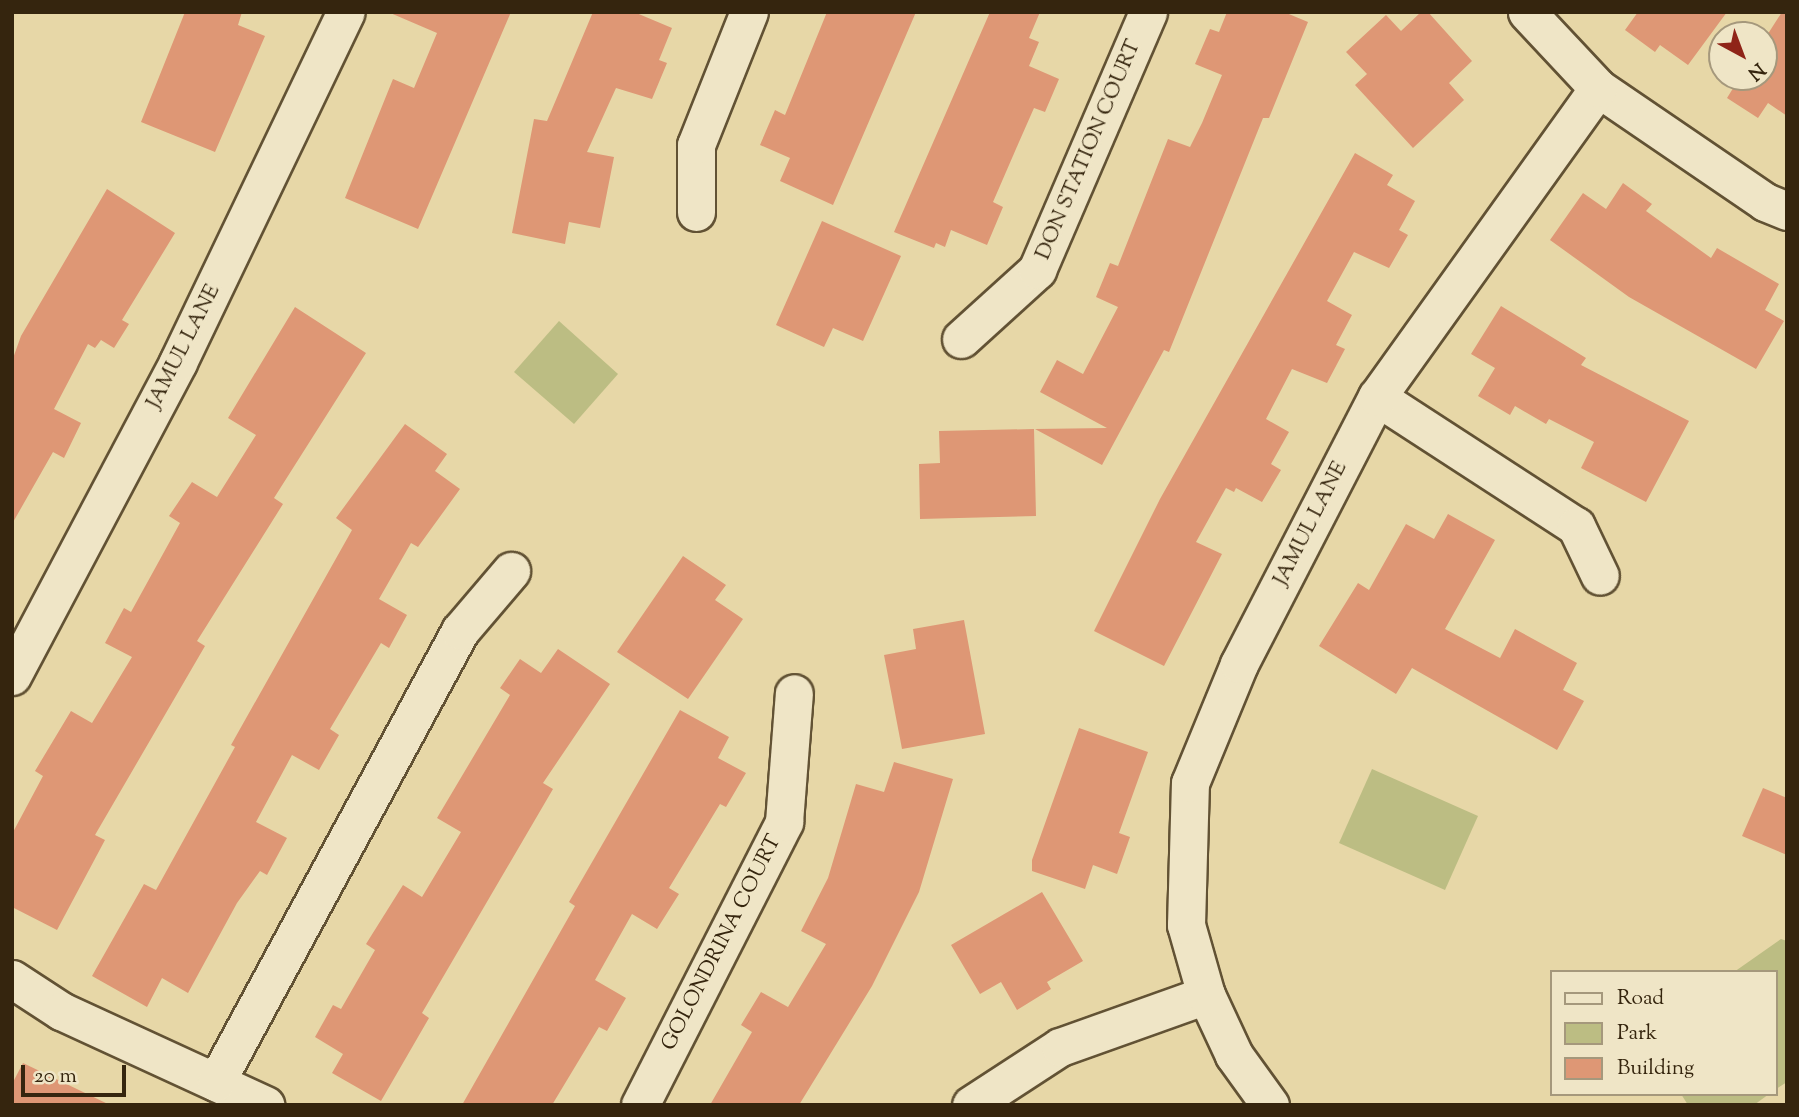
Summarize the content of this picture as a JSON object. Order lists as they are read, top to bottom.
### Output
{
  "streets": {
    "street": ["DON STATION COURT", "JAMUL LANE", "GOLONDRINA COURT"]
  },
  "legend": ["Road", "Park", "Building"],
  "scale_bar": "20 m",
  "north": "bottom right"
}
